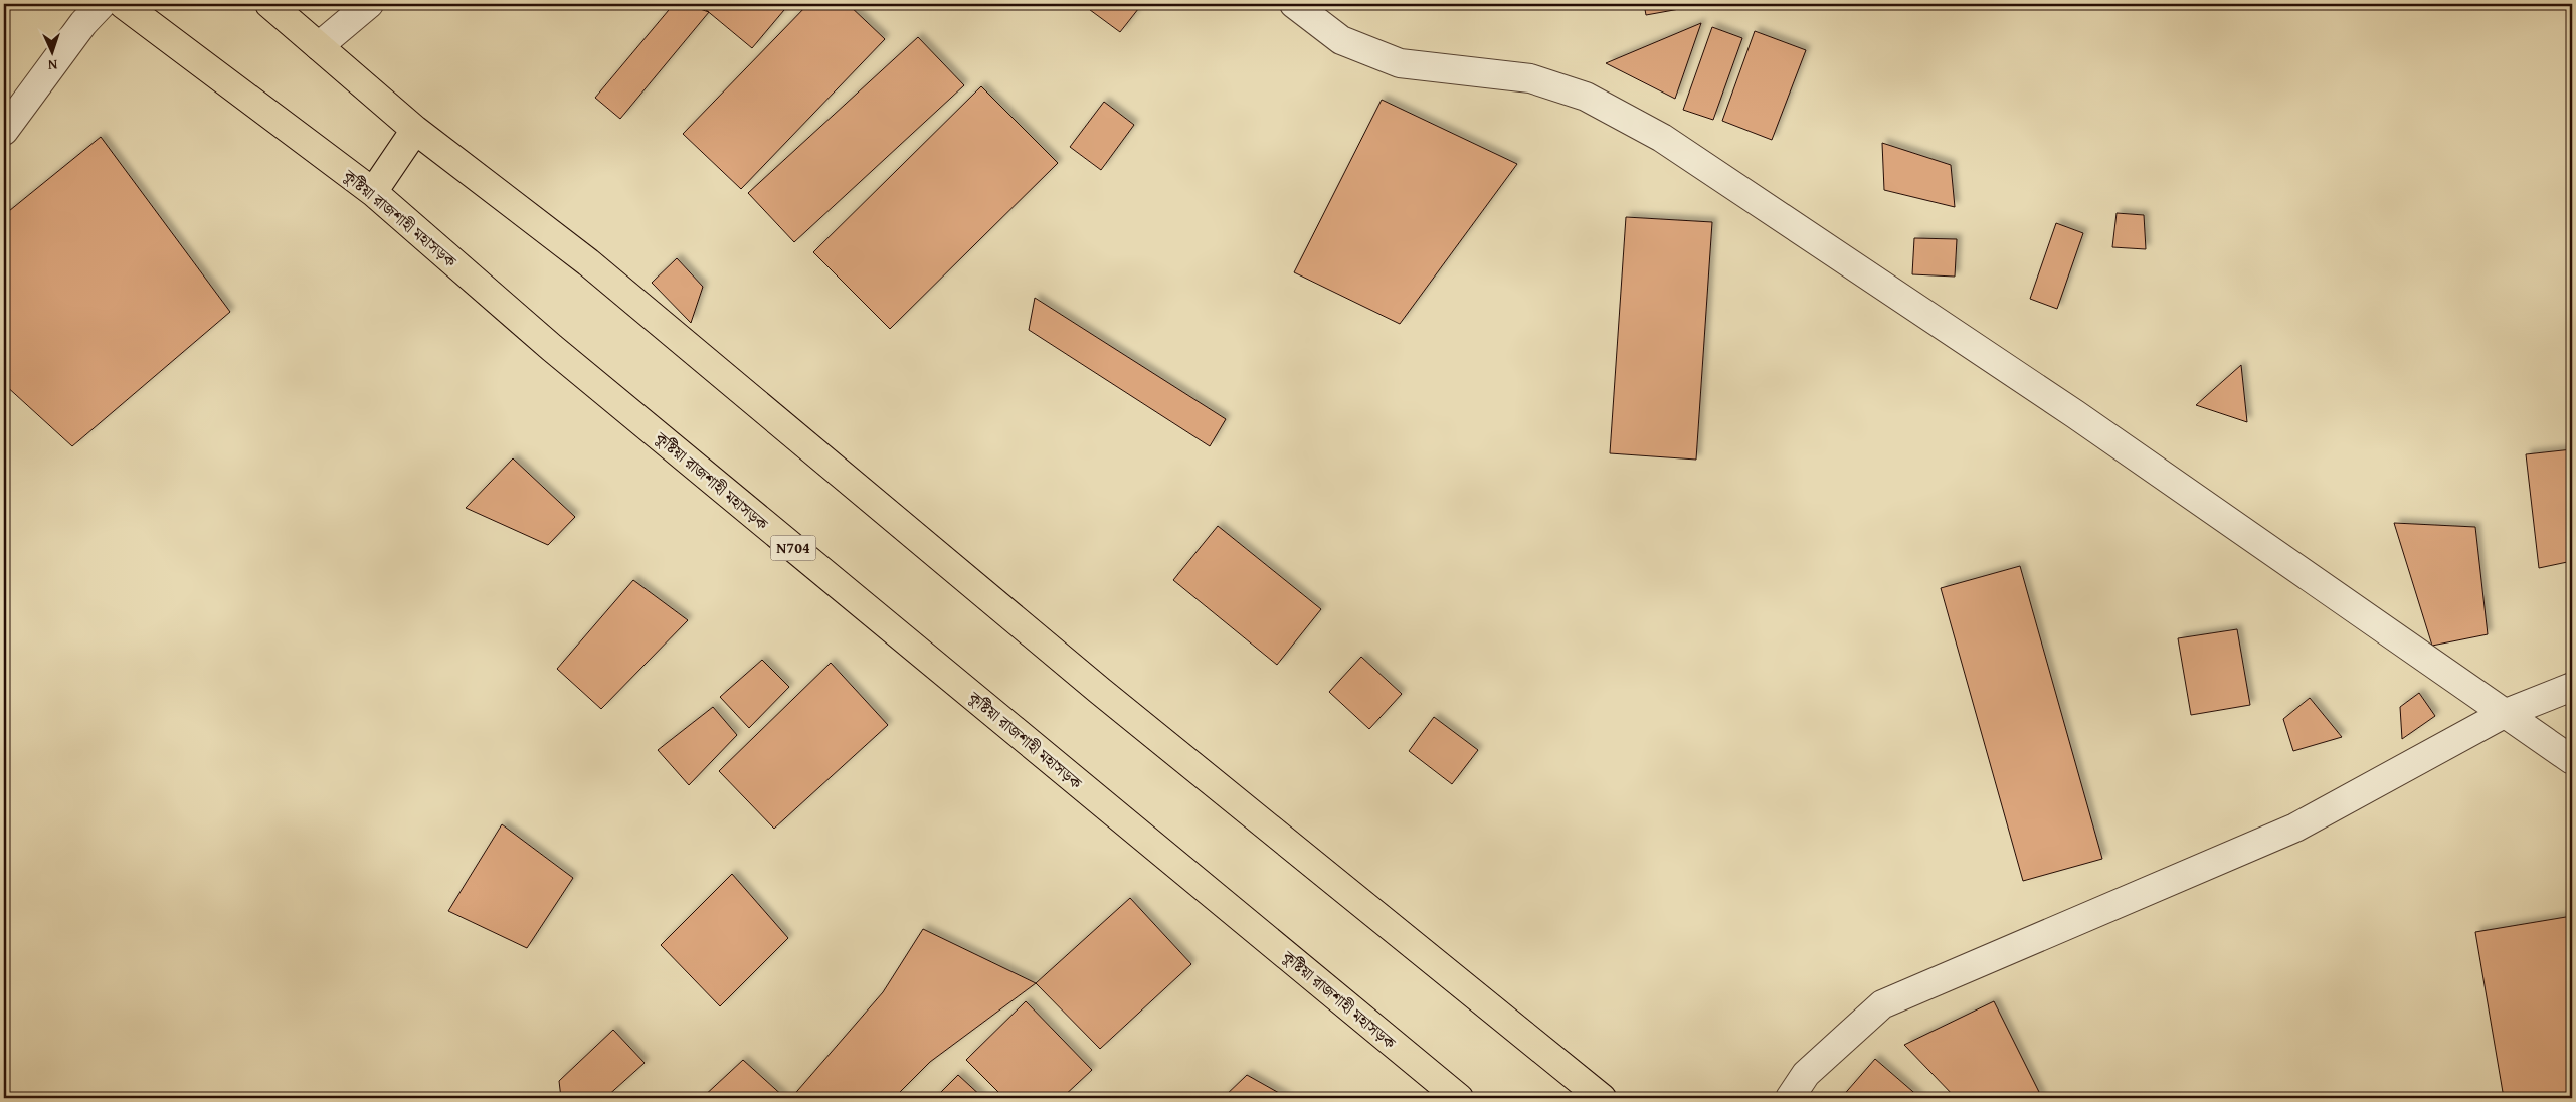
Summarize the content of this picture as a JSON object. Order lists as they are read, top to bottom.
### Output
{
  "streets": {
    "highway": ["কুষ্টিয়া রাজশাহী মহাসড়ক", "N704"]
  },
  "north": "bottom"
}
